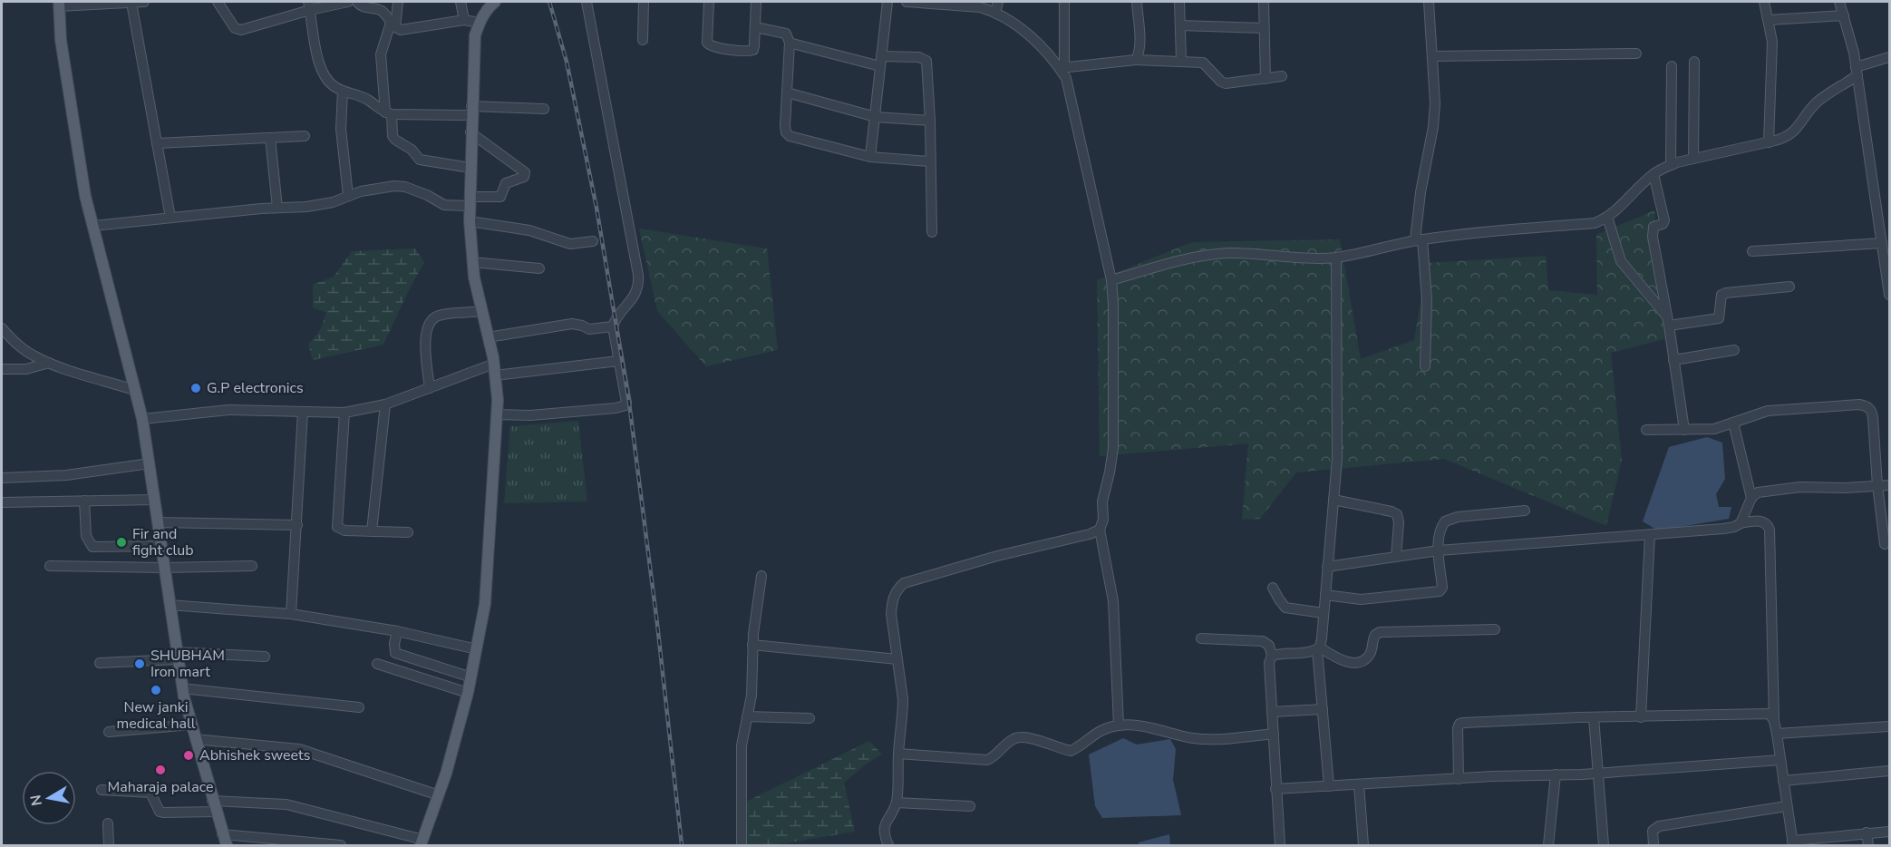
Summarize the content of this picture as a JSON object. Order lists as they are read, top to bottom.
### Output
{
  "places": [
    "G.P electronics",
    "Fir and fight club",
    "SHUBHAM Iron mart",
    "New janki medical hall",
    "Abhishek sweets",
    "Maharaja palace"
  ],
  "north": "left"
}
